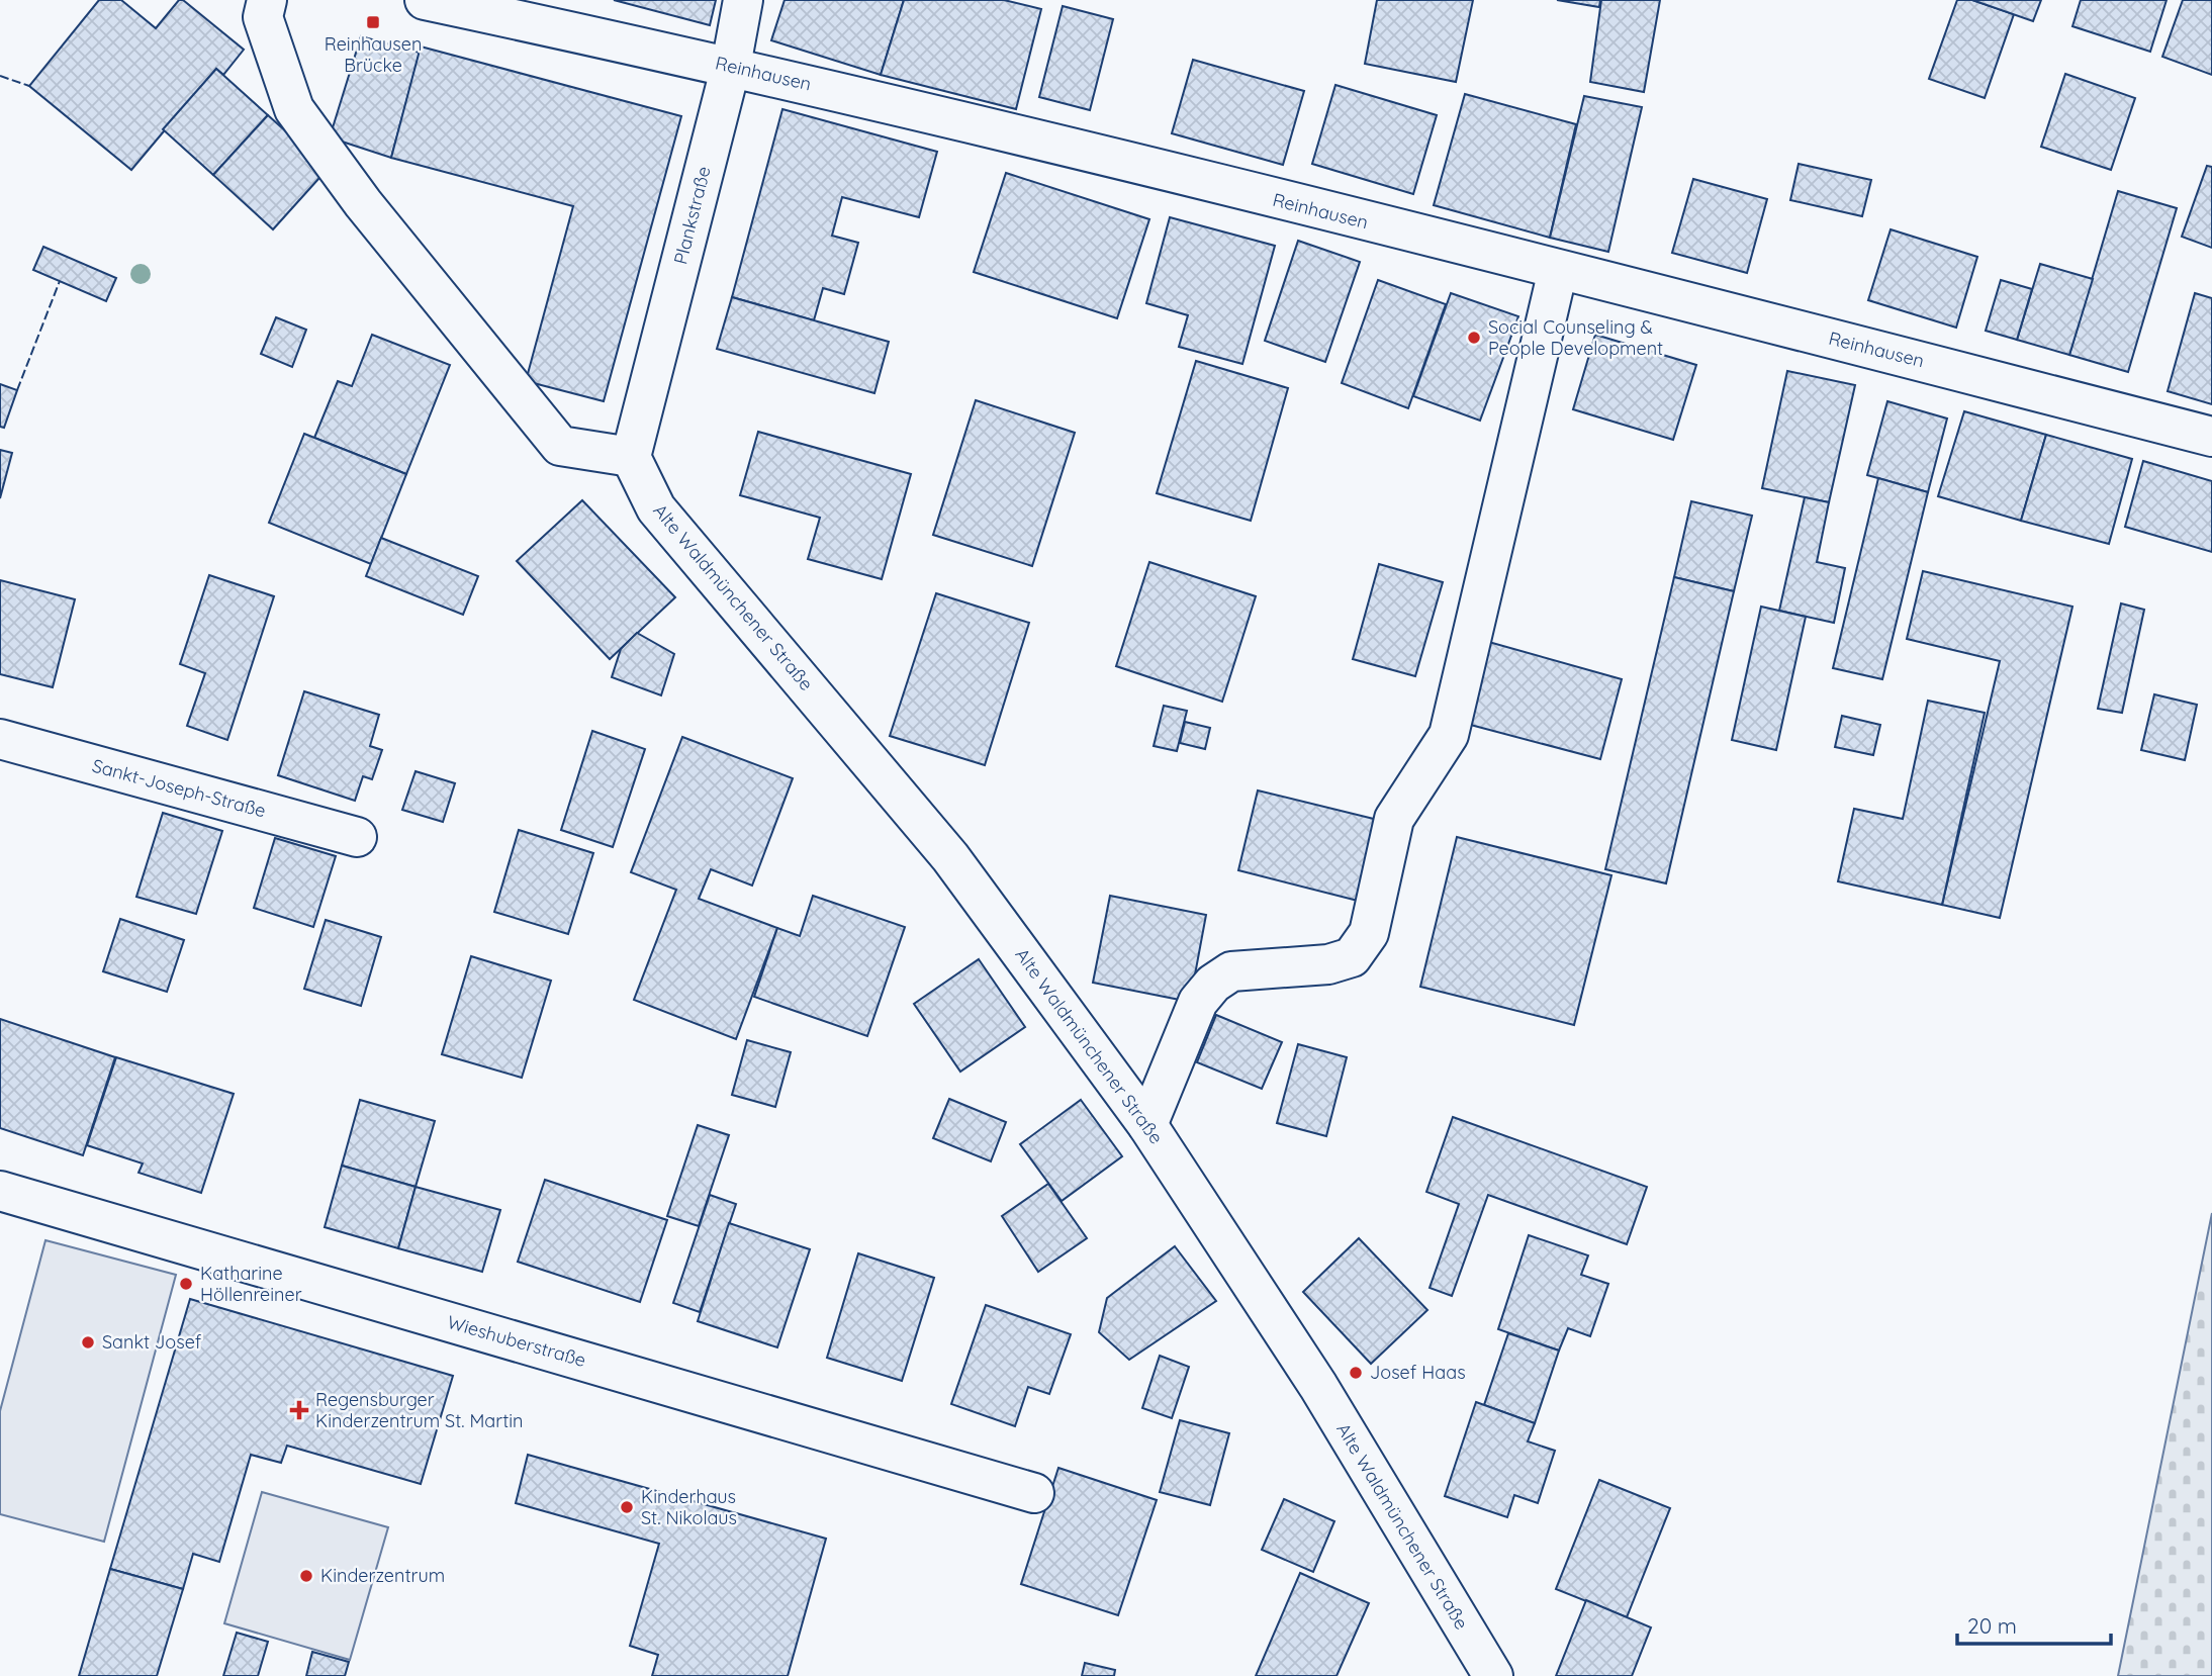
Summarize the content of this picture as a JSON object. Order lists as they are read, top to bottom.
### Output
{
  "streets": {
    "street": [
      "Reinhausen",
      "Plankstraße",
      "Alte Waldmünchener Straße",
      "Sankt-Joseph-Straße",
      "Wieshuberstraße"
    ]
  },
  "crossings": [
    ["Reinhausen", "Plankstraße"],
    ["Plankstraße", "Alte Waldmünchener Straße"]
  ],
  "places": {
    "transit": ["Reinhausen Brücke"],
    "other": [
      "Social Counseling & People Development",
      "Katharine Höllenreiner",
      "Sankt Josef",
      "Josef Haas",
      "Kinderhaus St. Nikolaus",
      "Kinderzentrum"
    ],
    "health": ["Regensburger Kinderzentrum St. Martin"]
  },
  "scale_bar": "20 m"
}
